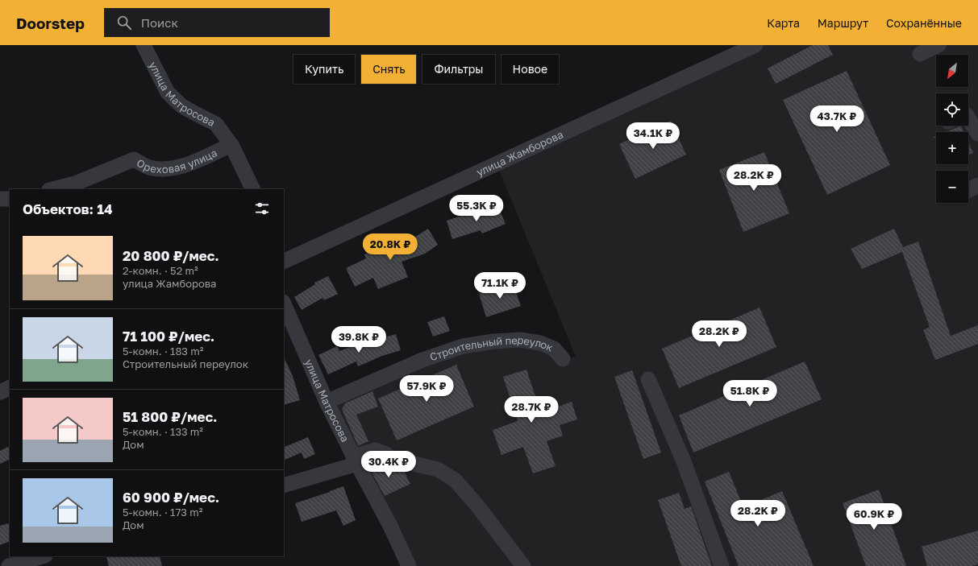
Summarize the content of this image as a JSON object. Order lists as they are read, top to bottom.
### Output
{
  "streets": {
    "street": [
      "улица Матросова",
      "улица Жамборова",
      "Ореховая улица",
      "Строительный переулок"
    ]
  },
  "crossings": [
    ["улица Матросова", "Ореховая улица"],
    ["улица Матросова", "Строительный переулок"]
  ],
  "north": "bottom left",
  "page": {
    "header": "Doorstep",
    "search": "Поиск",
    "nav": ["Карта", "Маршрут", "Сохранённые"],
    "map_buttons": ["+", "−"],
    "chip": [
      "Купить",
      "Снять",
      "Фильтры",
      "Новое"
    ],
    "price": [
      "43.7K ₽",
      "34.1K ₽",
      "28.2K ₽",
      "55.3K ₽",
      "20.8K ₽",
      "71.1K ₽",
      "28.2K ₽",
      "39.8K ₽",
      "57.9K ₽",
      "51.8K ₽",
      "28.7K ₽",
      "30.4K ₽",
      "28.2K ₽",
      "60.9K ₽"
    ],
    "heading": "Объектов: 14",
    "list": [
      {
        "name": "20 800 ₽/мес.",
        "note": "2-комн. · 52 m² · улица Жамборова"
      },
      {
        "name": "71 100 ₽/мес.",
        "note": "5-комн. · 183 m² · Строительный переулок"
      },
      {
        "name": "51 800 ₽/мес.",
        "note": "5-комн. · 133 m² · Дом"
      },
      {
        "name": "60 900 ₽/мес.",
        "note": "5-комн. · 173 m² · Дом"
      }
    ]
  }
}
